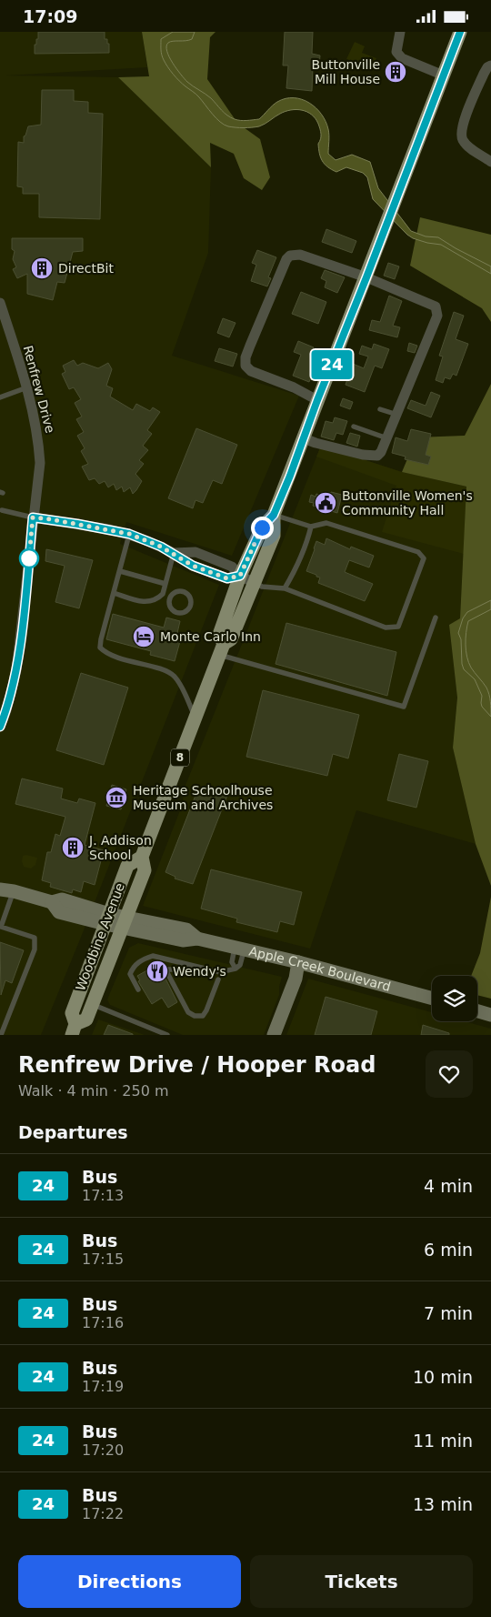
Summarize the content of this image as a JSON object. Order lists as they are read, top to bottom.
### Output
{
  "streets": {
    "main road": ["8", "Woodbine Avenue", "Apple Creek Boulevard"],
    "street": ["Renfrew Drive"]
  },
  "crossings": [
    ["Woodbine Avenue", "Apple Creek Boulevard"]
  ],
  "places": {
    "building": ["Buttonville Mill House", "DirectBit", "J. Addison School"],
    "public building": ["Buttonville Women's Community Hall"],
    "hotel": ["Monte Carlo Inn"],
    "museum": ["Heritage Schoolhouse Museum and Archives"],
    "restaurant": ["Wendy's"]
  },
  "lines": ["bus line 24"],
  "page": {
    "status": "17:09",
    "on_map": "24",
    "heading": [
      ["Renfrew Drive / Hooper Road", "Walk · 4 min · 250 m"],
      "Departures"
    ],
    "list": [
      {
        "mark": "24",
        "name": "Bus",
        "note": "17:13",
        "value": "4 min"
      },
      {
        "mark": "24",
        "name": "Bus",
        "note": "17:15",
        "value": "6 min"
      },
      {
        "mark": "24",
        "name": "Bus",
        "note": "17:16",
        "value": "7 min"
      },
      {
        "mark": "24",
        "name": "Bus",
        "note": "17:19",
        "value": "10 min"
      },
      {
        "mark": "24",
        "name": "Bus",
        "note": "17:20",
        "value": "11 min"
      },
      {
        "mark": "24",
        "name": "Bus",
        "note": "17:22",
        "value": "13 min"
      }
    ],
    "buttons": ["Directions", "Tickets"]
  }
}
